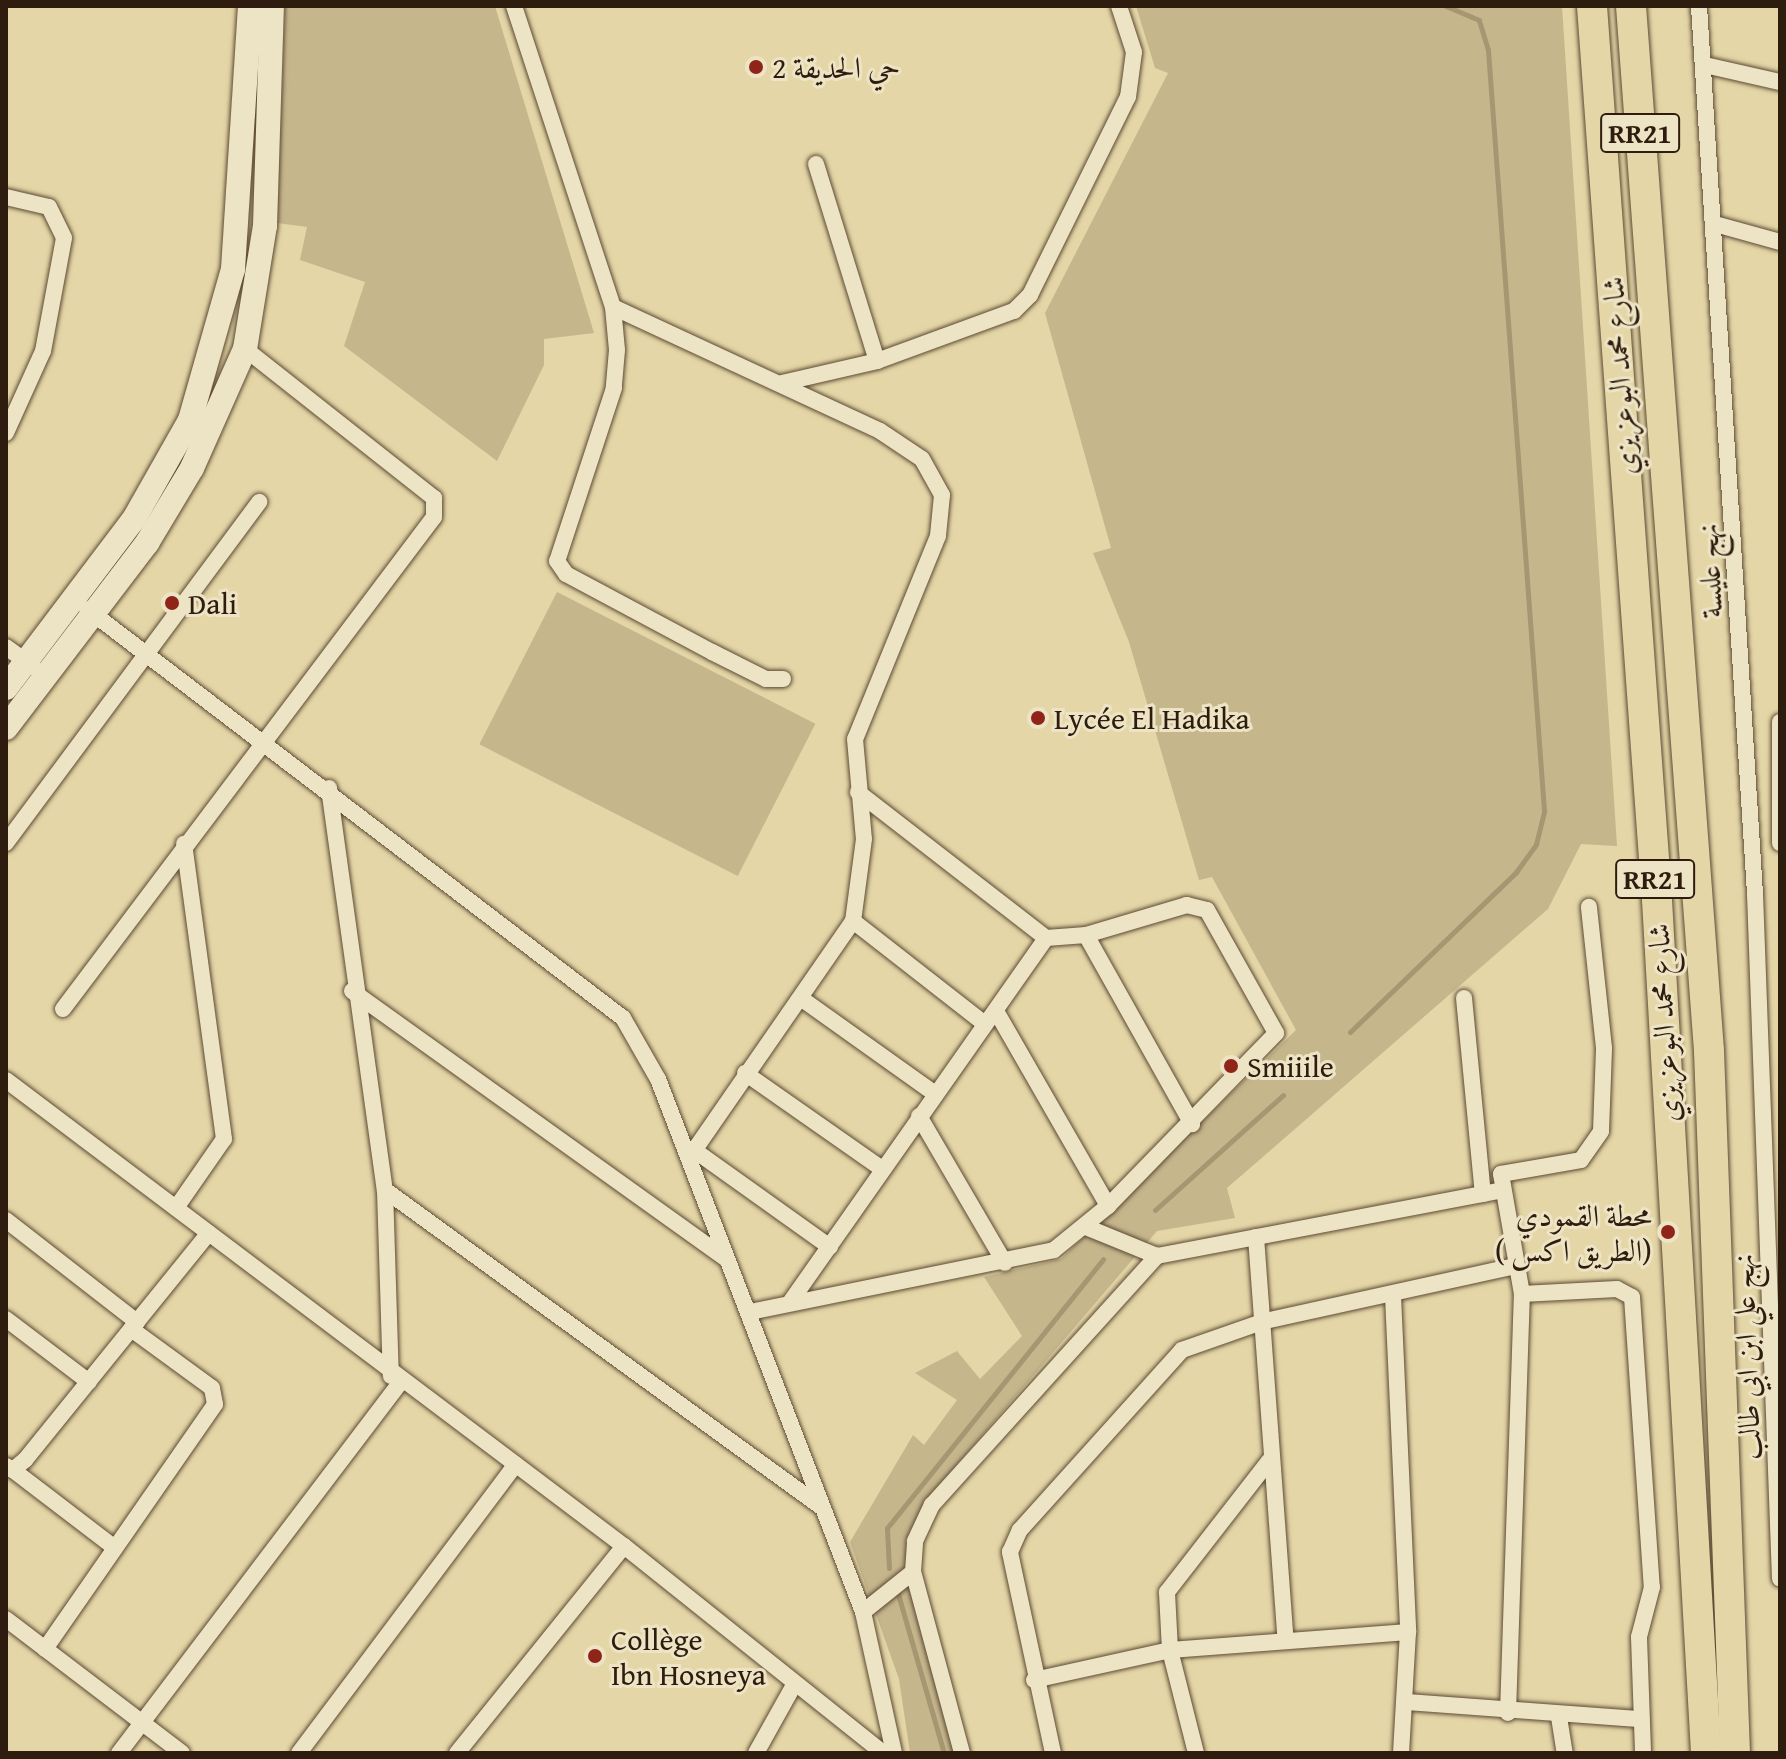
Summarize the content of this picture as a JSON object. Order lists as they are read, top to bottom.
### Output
{
  "streets": {
    "highway": ["RR21", "شارع محمد البوعزيزي"],
    "street": ["نهج عليسة", "نهج علي ابن ابي طالب"]
  },
  "crossings": [
    ["نهج عليسة", "نهج علي ابن ابي طالب"]
  ],
  "places": [
    "حي الحديقة 2",
    "Dali",
    "Lycée El Hadika",
    "Smiiile",
    "محطة القمودي ( الطريق اكس)",
    "Collège Ibn Hosneya"
  ]
}
